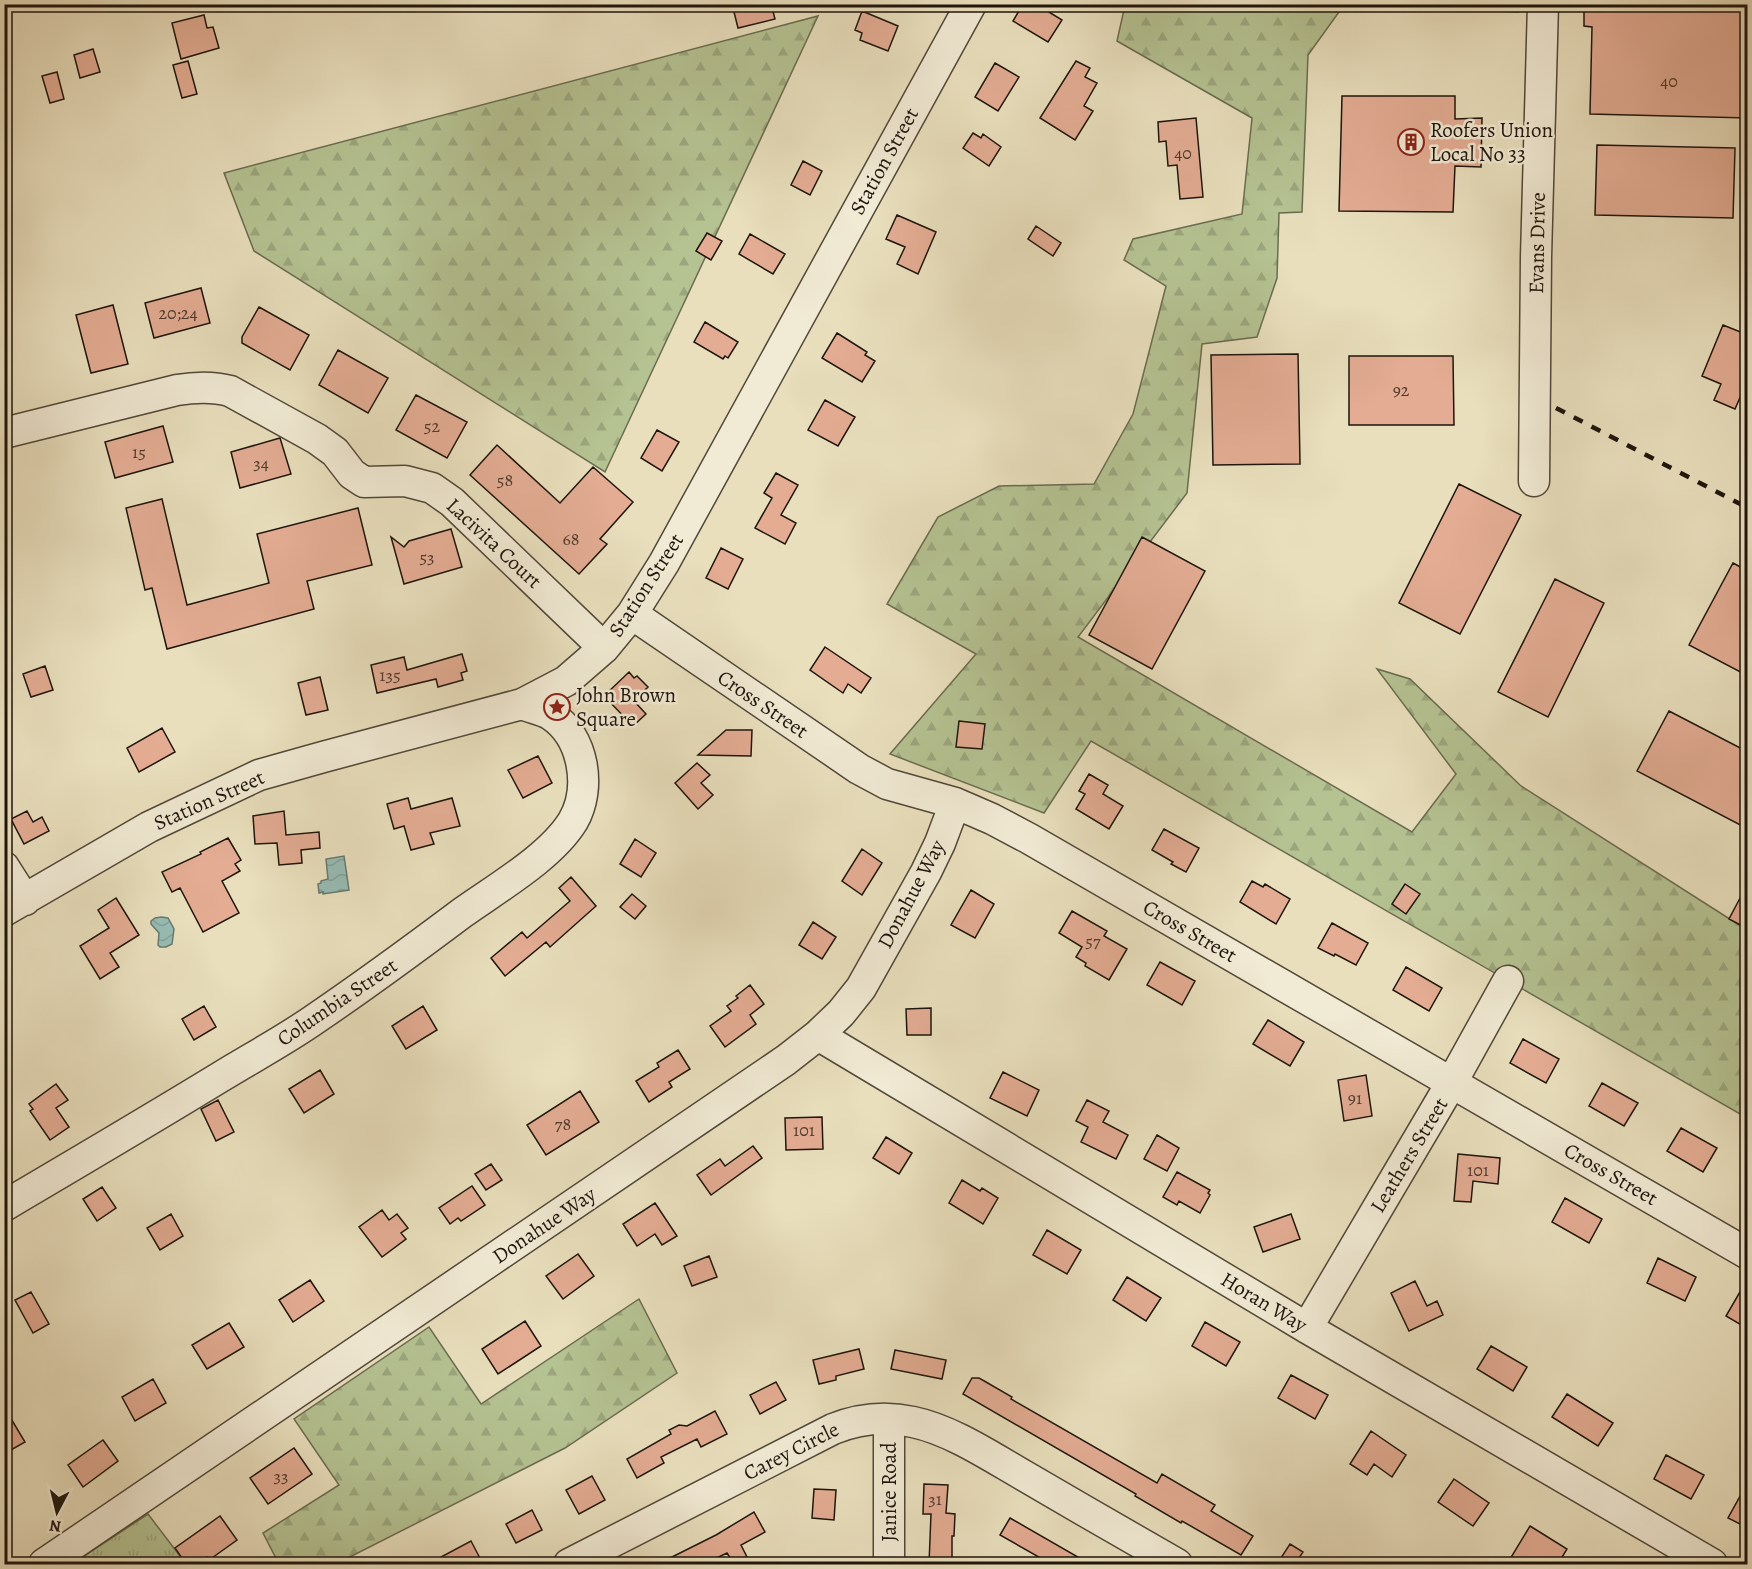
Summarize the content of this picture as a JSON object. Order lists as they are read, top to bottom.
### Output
{
  "streets": {
    "street": [
      "Station Street",
      "Evans Drive",
      "Lacivita Court",
      "Cross Street",
      "Donahue Way",
      "Columbia Street",
      "Leathers Street",
      "Horan Way",
      "Carey Circle",
      "Janice Road"
    ]
  },
  "crossings": [
    ["Station Street", "Lacivita Court"],
    ["Station Street", "Cross Street"],
    ["Station Street", "Columbia Street"],
    ["Cross Street", "Donahue Way"],
    ["Cross Street", "Leathers Street"],
    ["Donahue Way", "Horan Way"],
    ["Leathers Street", "Horan Way"],
    ["Carey Circle", "Janice Road"]
  ],
  "places": {
    "building": ["Roofers Union Local No 33"],
    "place": ["John Brown Square"]
  },
  "house_numbers": [
    "40",
    "40",
    "20;24",
    "92",
    "52",
    "15",
    "34",
    "58",
    "68",
    "53",
    "135",
    "57",
    "91",
    "78",
    "101",
    "101",
    "33",
    "31"
  ],
  "north": "bottom"
}
